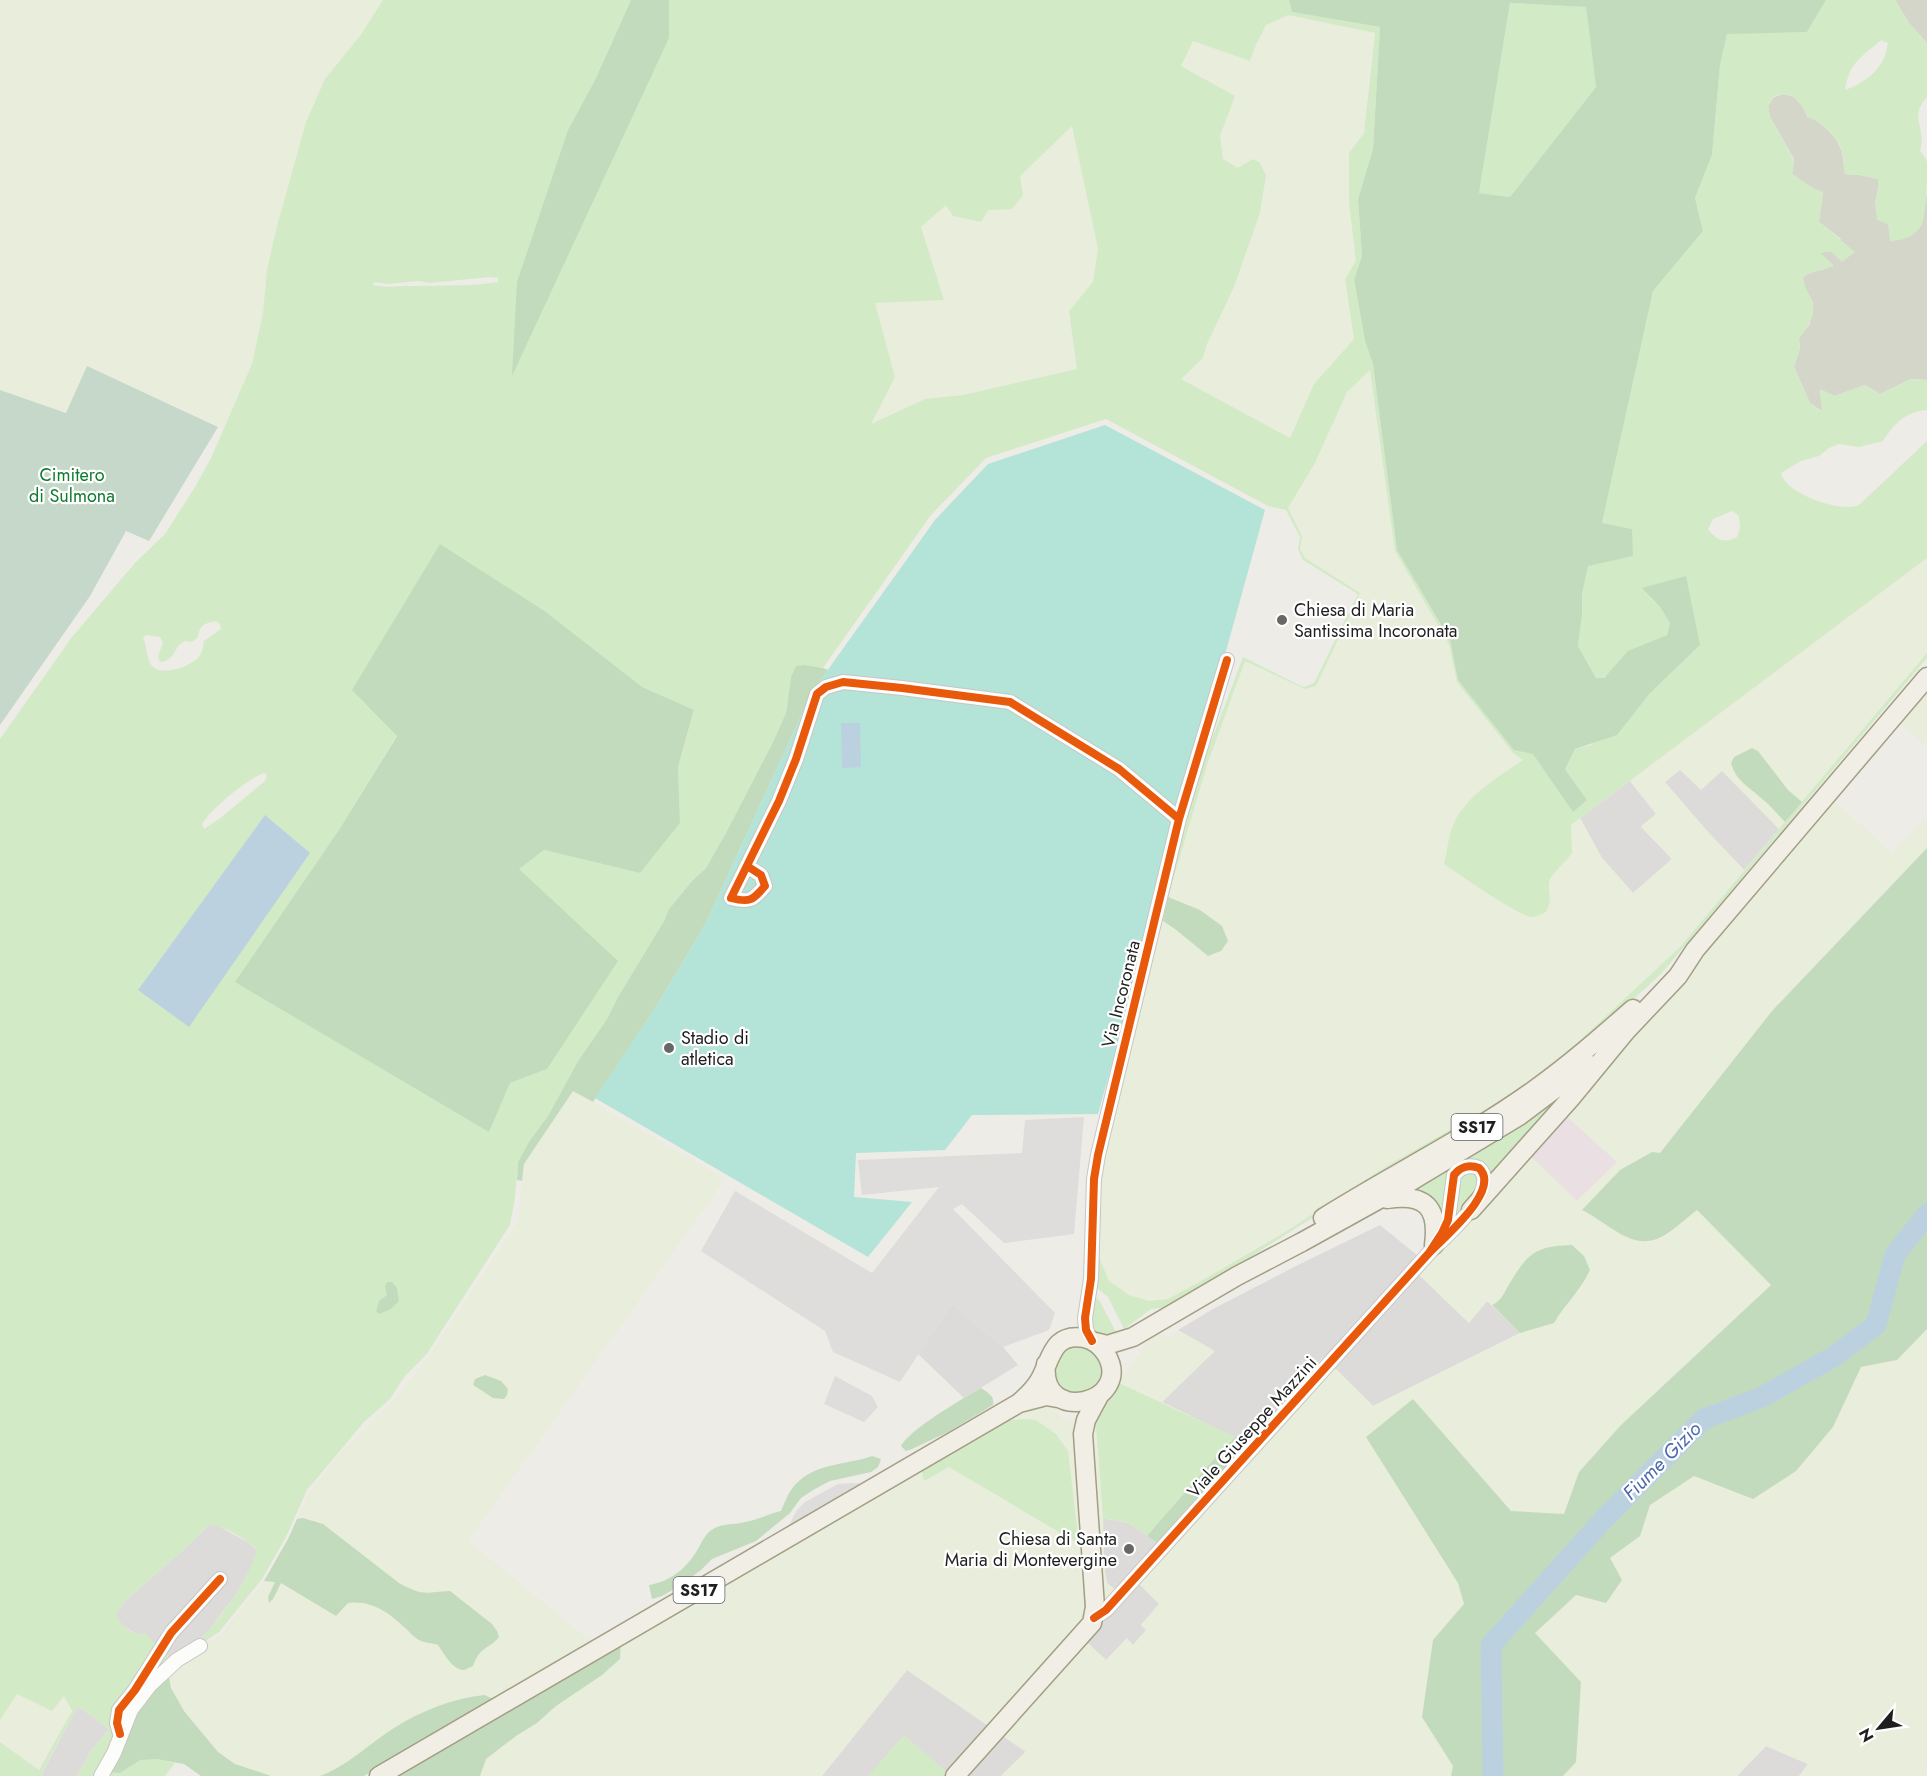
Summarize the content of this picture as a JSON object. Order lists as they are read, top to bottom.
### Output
{
  "streets": {
    "main road": ["SS17", "Viale Giuseppe Mazzini"],
    "street": ["Via Incoronata"]
  },
  "crossings": [
    ["Via Incoronata", "SS17"]
  ],
  "water": ["Fiume Gizio"],
  "parks": ["Cimitero di Sulmona"],
  "places": ["Chiesa di Maria Santissima Incoronata", "Stadio di atletica", "Chiesa di Santa Maria di Montevergine"],
  "north": "bottom left"
}
